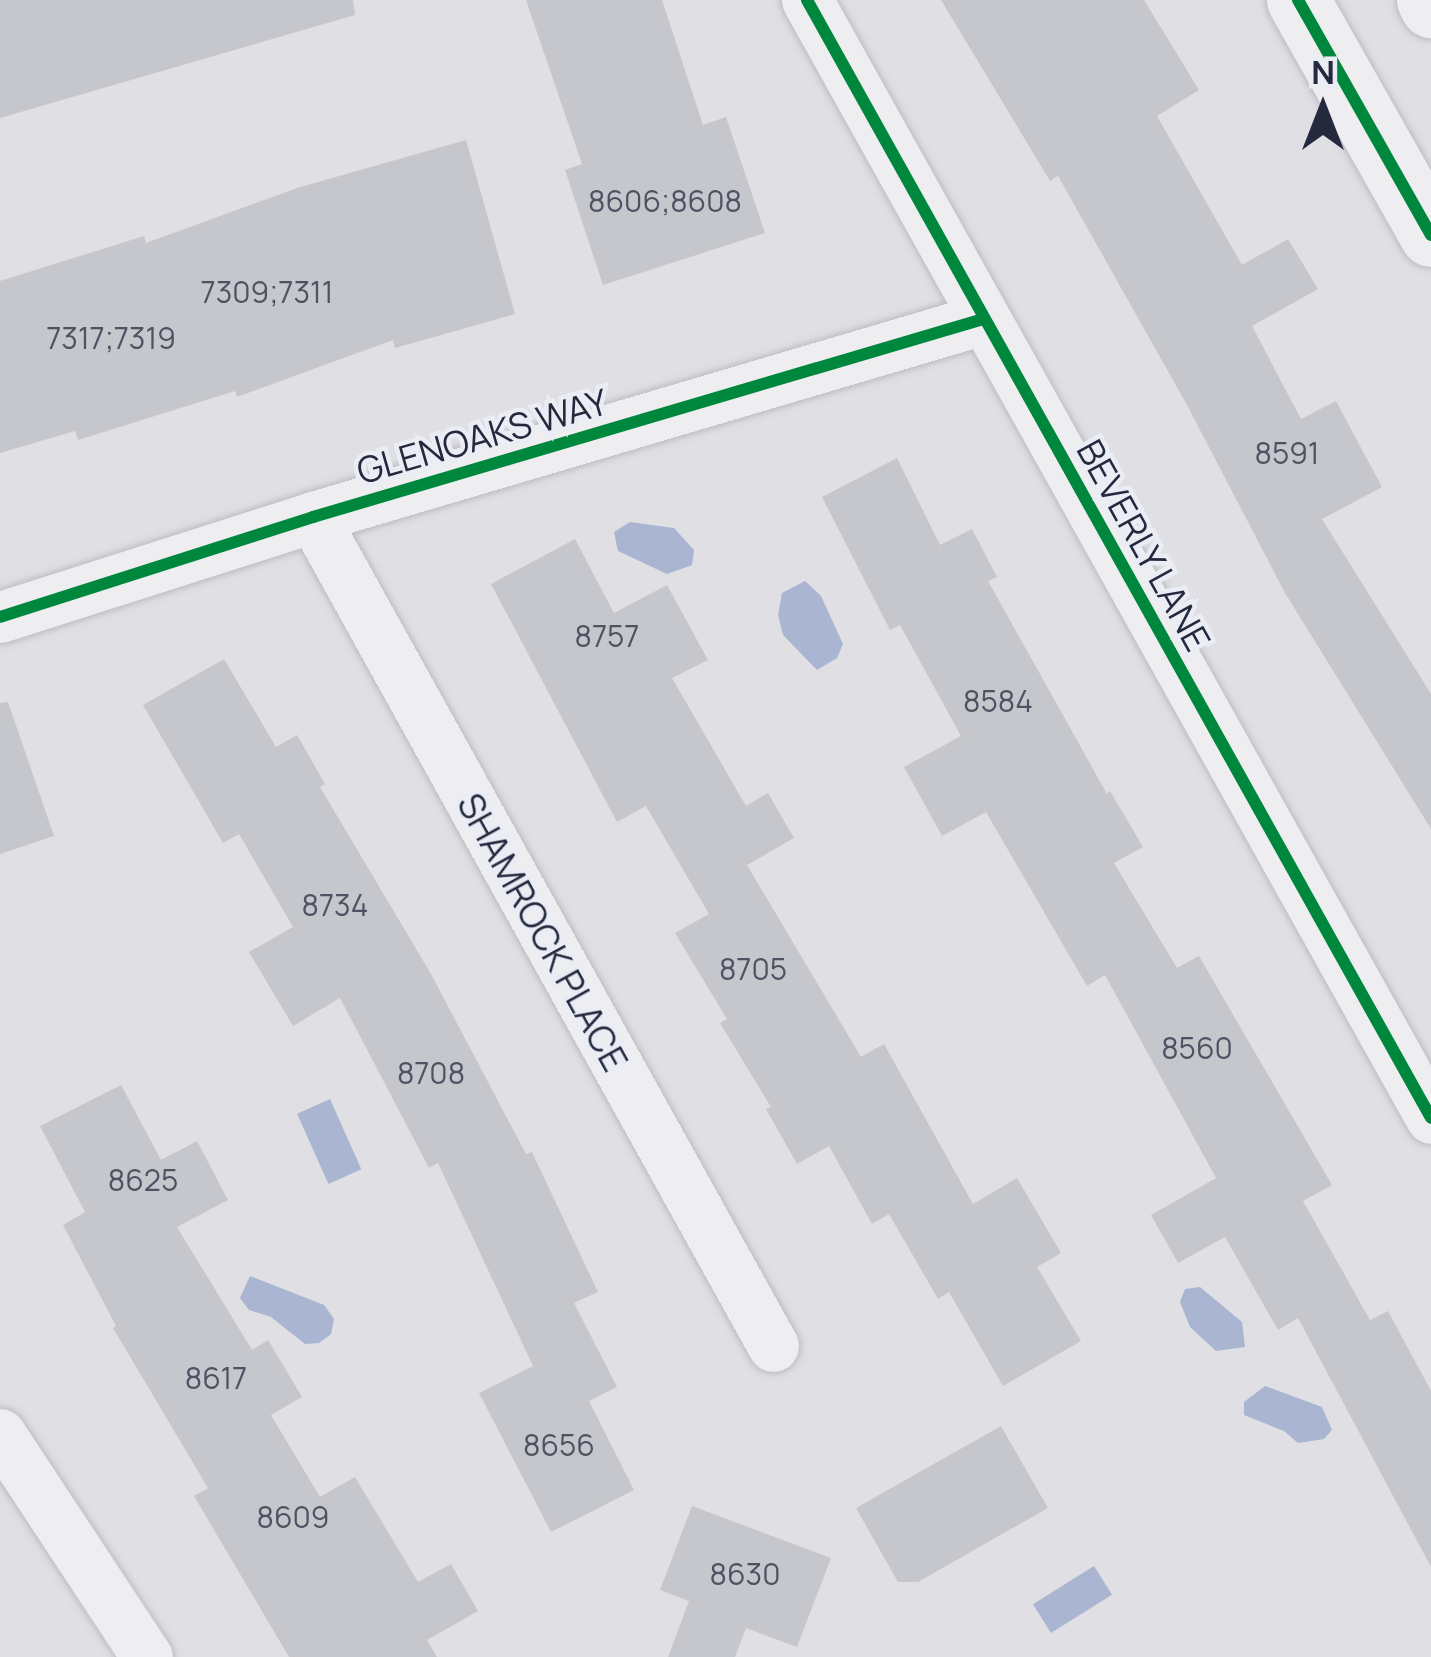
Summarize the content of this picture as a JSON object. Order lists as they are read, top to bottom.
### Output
{
  "streets": {
    "street": ["GLENOAKS WAY", "BEVERLY LANE", "SHAMROCK PLACE"]
  },
  "crossings": [
    ["GLENOAKS WAY", "BEVERLY LANE"],
    ["GLENOAKS WAY", "SHAMROCK PLACE"]
  ],
  "house_numbers": [
    "8606;8608",
    "7309;7311",
    "7317;7319",
    "8591",
    "8757",
    "8584",
    "8734",
    "8705",
    "8560",
    "8708",
    "8625",
    "8617",
    "8656",
    "8609",
    "8630"
  ],
  "north": "top"
}
